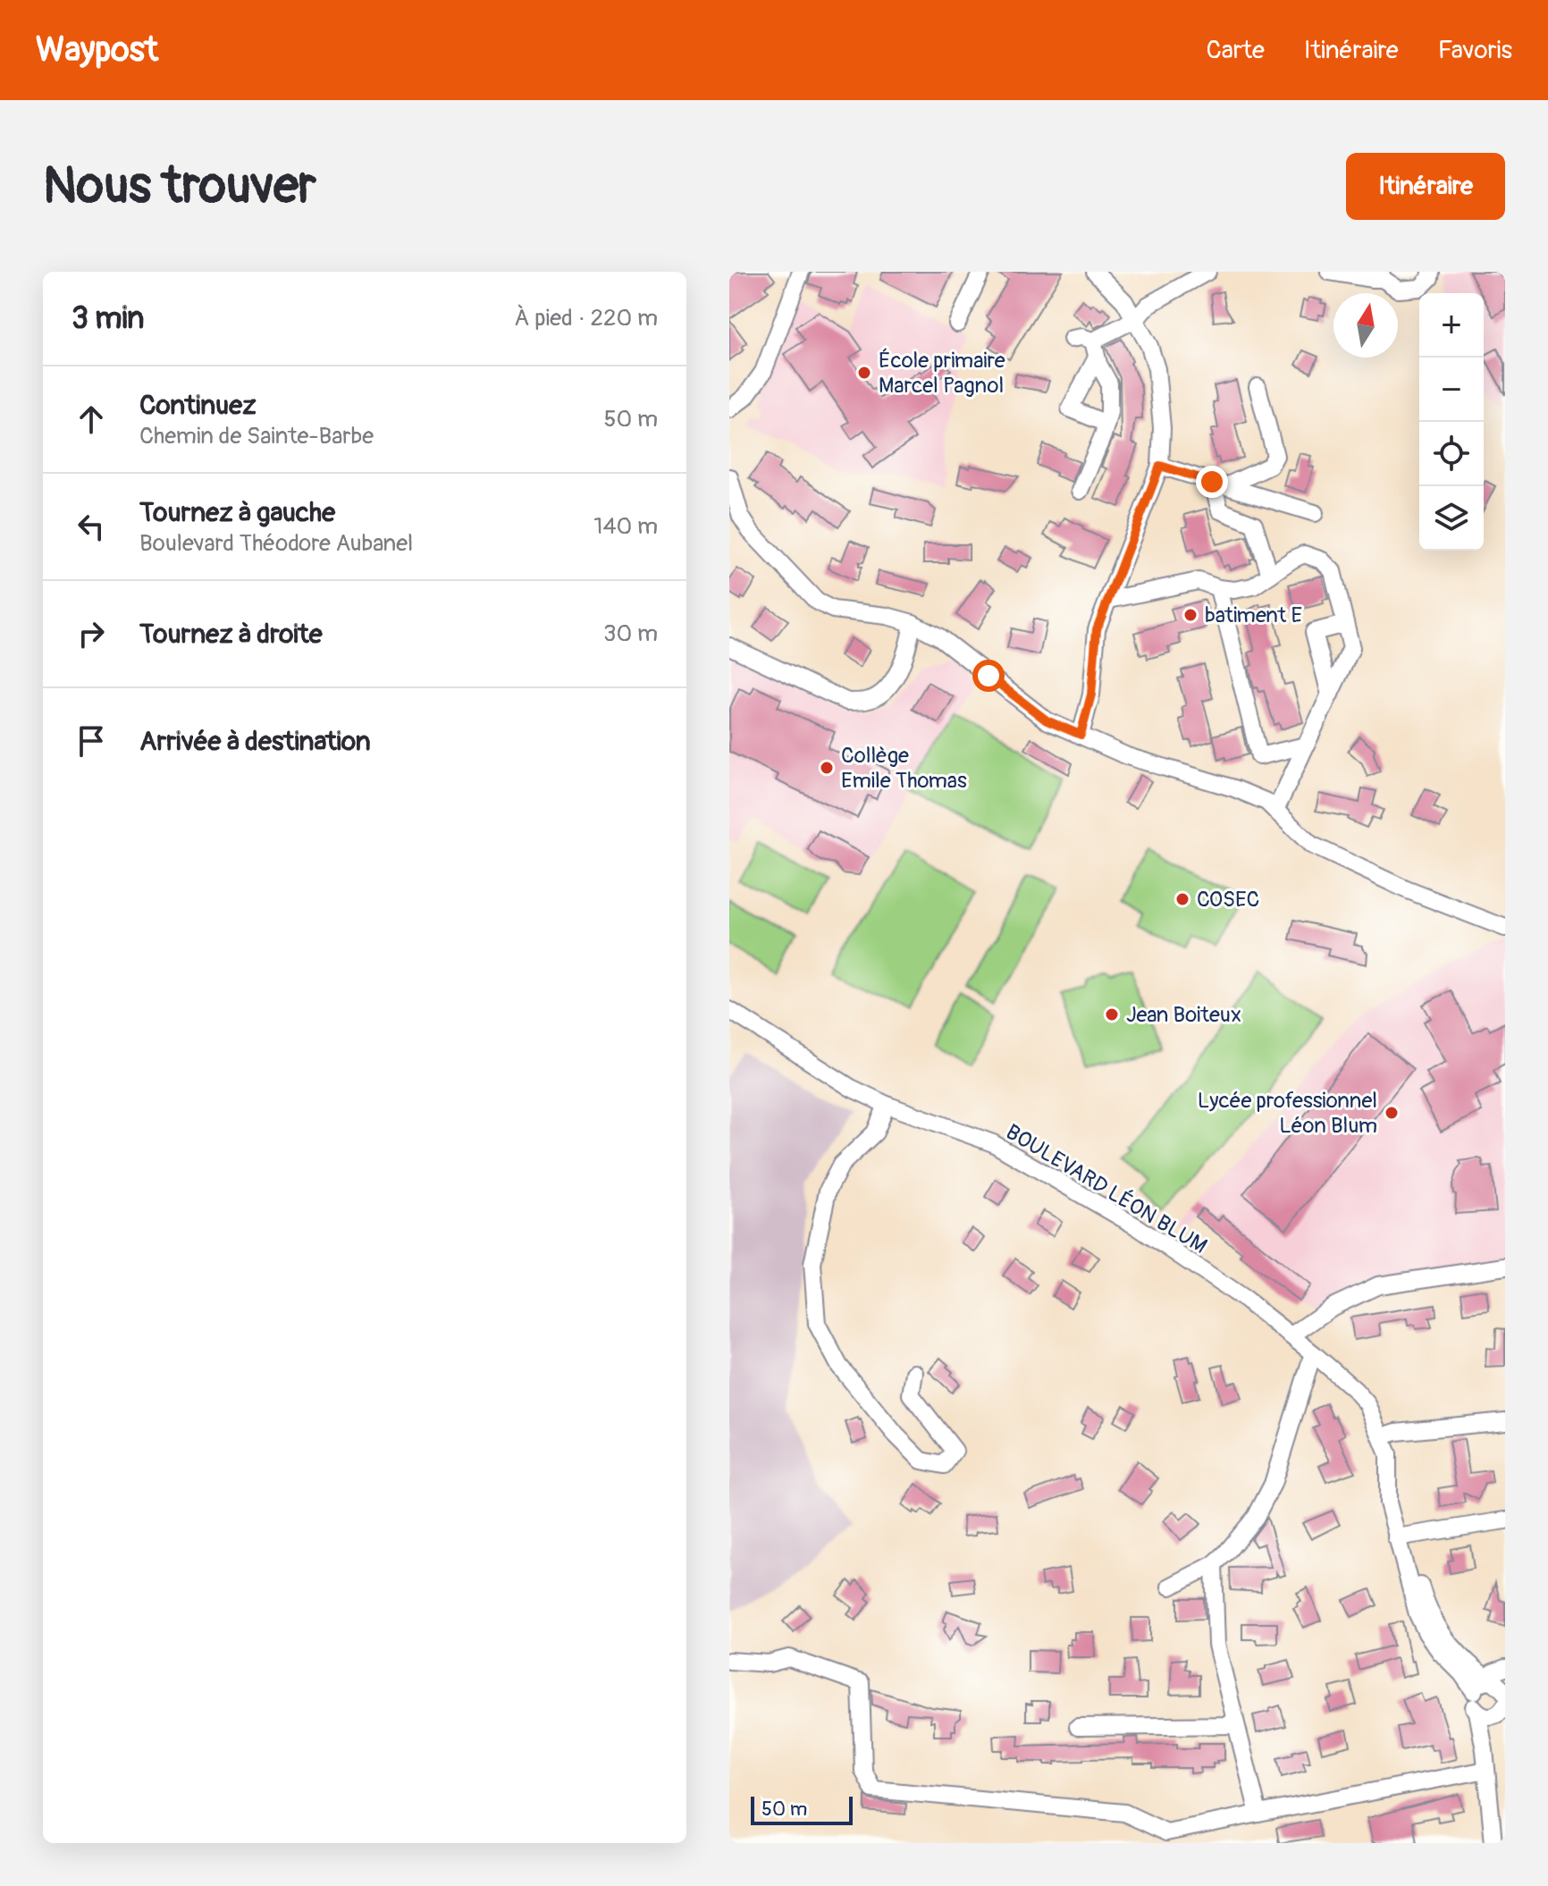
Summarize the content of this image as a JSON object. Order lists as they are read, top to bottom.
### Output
{
  "streets": {
    "street": ["BOULEVARD LÉON BLUM"]
  },
  "places": [
    "École primaire Marcel Pagnol",
    "batiment E",
    "Collège Emile Thomas",
    "COSEC",
    "Jean Boiteux",
    "Lycée professionnel Léon Blum"
  ],
  "scale_bar": "50 m",
  "north": "top",
  "page": {
    "header": "Waypost",
    "nav": ["Carte", "Itinéraire", "Favoris"],
    "buttons": "Itinéraire",
    "title": "Nous trouver",
    "heading": ["3 min", "À pied · 220 m"],
    "map_buttons": ["+", "−"],
    "list": [
      ["Continuez", "Chemin de Sainte-Barbe", "50 m"],
      ["Tournez à gauche", "Boulevard Théodore Aubanel", "140 m"],
      ["Tournez à droite", "30 m"],
      "Arrivée à destination"
    ],
    "scale": "50 m"
  }
}
